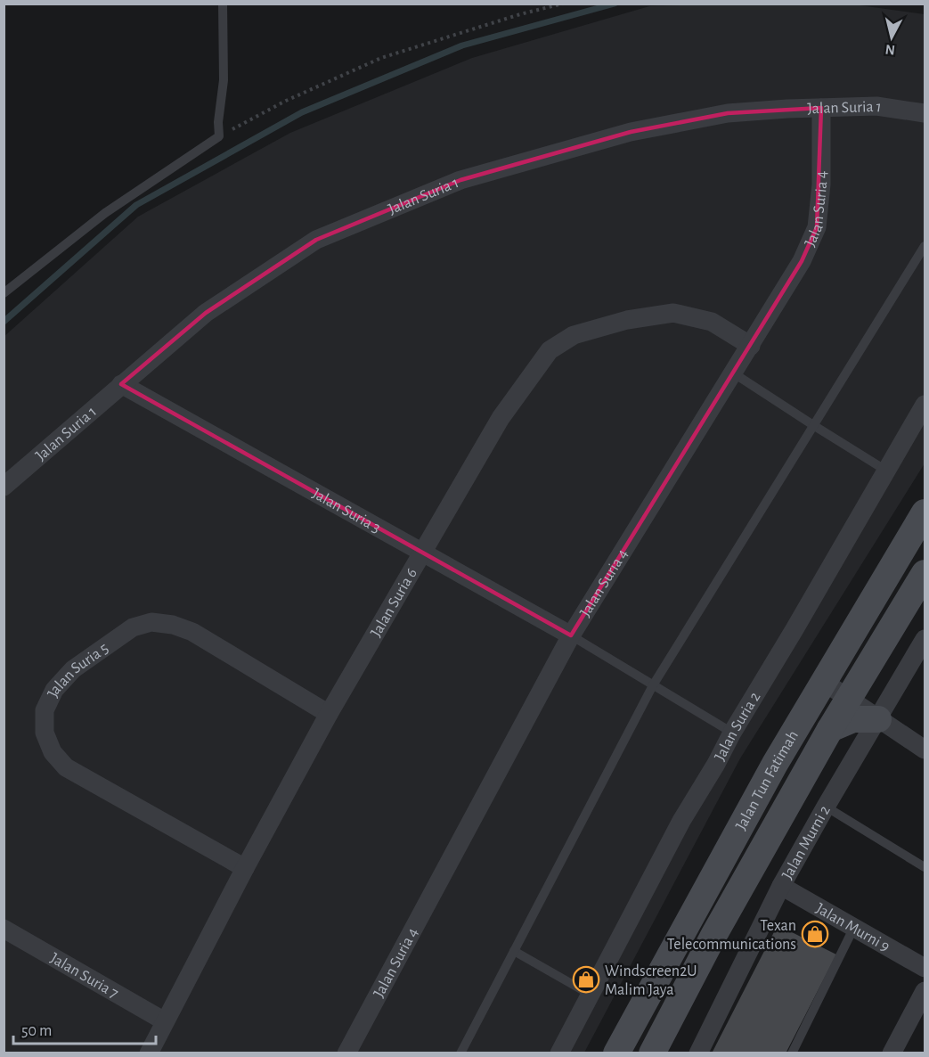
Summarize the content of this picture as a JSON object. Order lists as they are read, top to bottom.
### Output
{
  "streets": {
    "main road": ["Jalan Tun Fatimah"],
    "street": [
      "Jalan Suria 1",
      "Jalan Suria 4",
      "Jalan Suria 3",
      "Jalan Suria 6",
      "Jalan Suria 5",
      "Jalan Suria 2",
      "Jalan Murni 2",
      "Jalan Murni 9",
      "Jalan Suria 7"
    ]
  },
  "crossings": [
    ["Jalan Suria 1", "Jalan Suria 4"],
    ["Jalan Suria 1", "Jalan Suria 3"],
    ["Jalan Suria 4", "Jalan Suria 3"],
    ["Jalan Suria 4", "Jalan Suria 6"],
    ["Jalan Suria 3", "Jalan Suria 6"],
    ["Jalan Suria 6", "Jalan Suria 5"],
    ["Jalan Suria 6", "Jalan Suria 7"],
    ["Jalan Murni 2", "Jalan Murni 9"]
  ],
  "places": {
    "shop": ["Texan Telecommunications", "Windscreen2U Malim Jaya"]
  },
  "scale_bar": "50 m",
  "north": "bottom"
}
